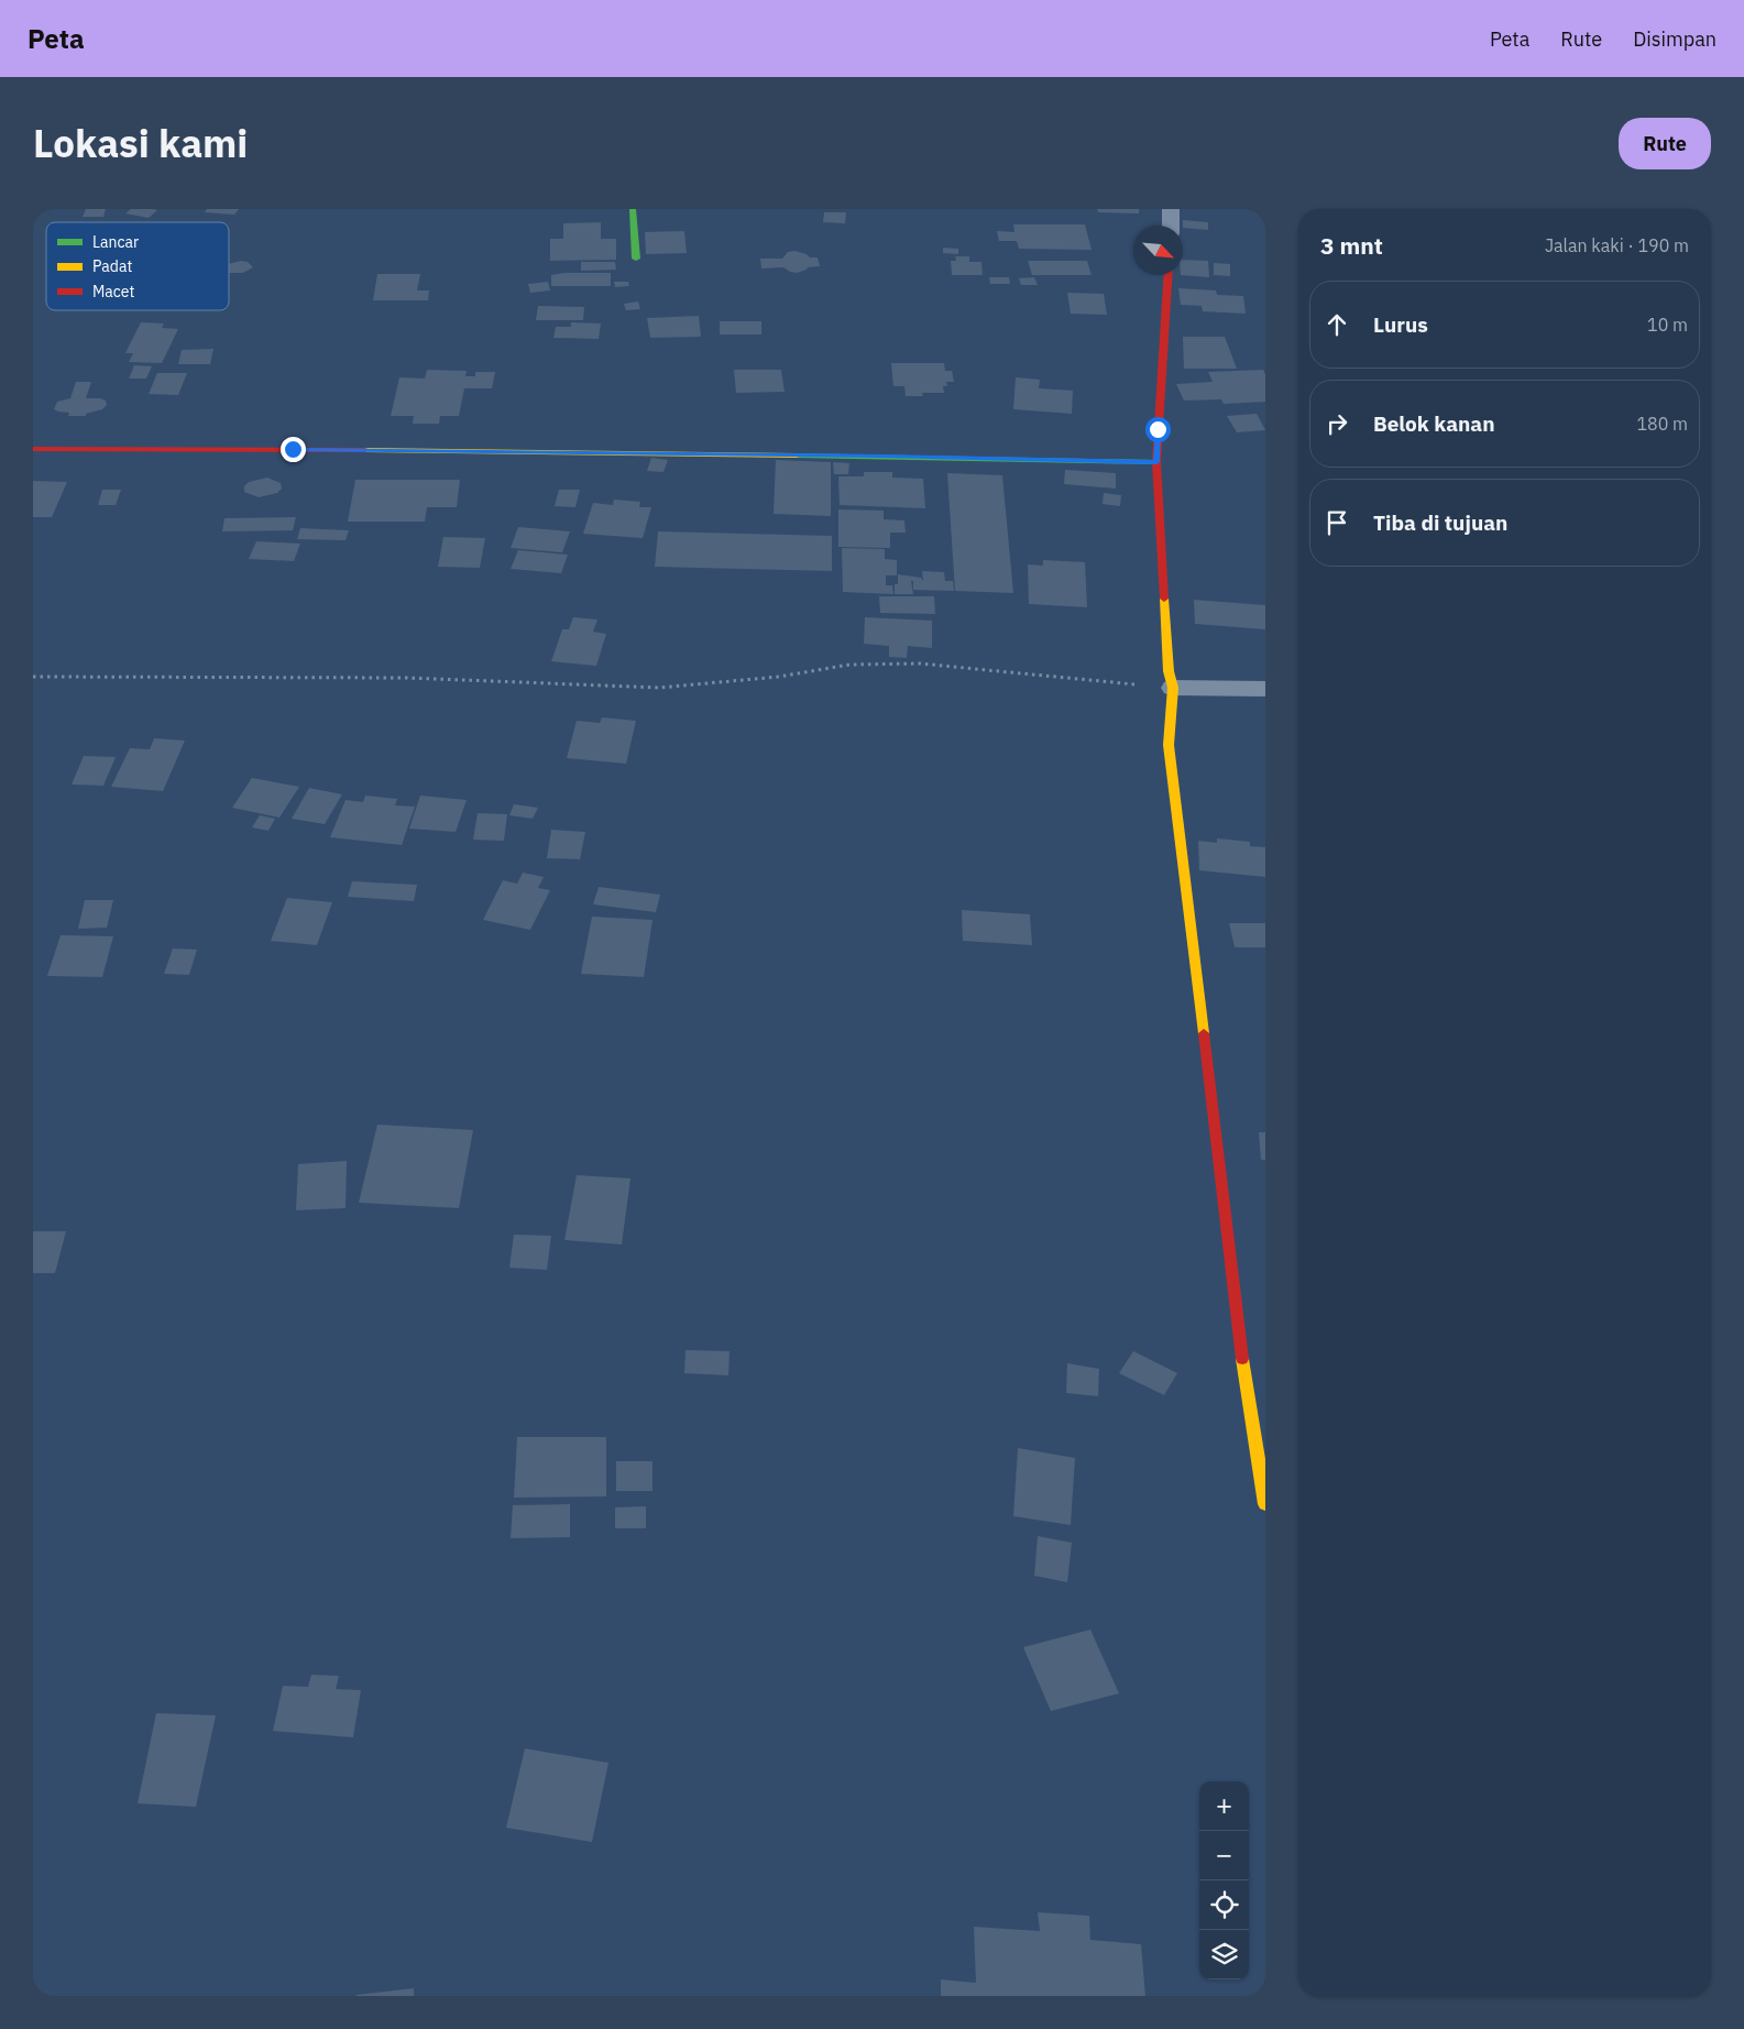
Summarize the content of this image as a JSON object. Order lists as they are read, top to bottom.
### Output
{
  "legend": ["Lancar", "Padat", "Macet"],
  "north": "bottom right",
  "page": {
    "header": "Peta",
    "nav": ["Peta", "Rute", "Disimpan"],
    "title": "Lokasi kami",
    "buttons": "Rute",
    "heading": ["3 mnt", "Jalan kaki · 190 m"],
    "list": [
      ["Lurus", "10 m"],
      ["Belok kanan", "180 m"],
      "Tiba di tujuan"
    ],
    "map_buttons": ["+", "−"]
  }
}
